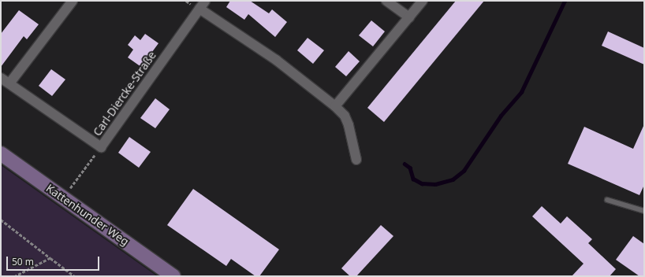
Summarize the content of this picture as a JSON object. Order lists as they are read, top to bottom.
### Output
{
  "streets": {
    "street": ["Carl-Diercke-Straße", "Kattenhunder Weg"]
  },
  "scale_bar": "50 m"
}
